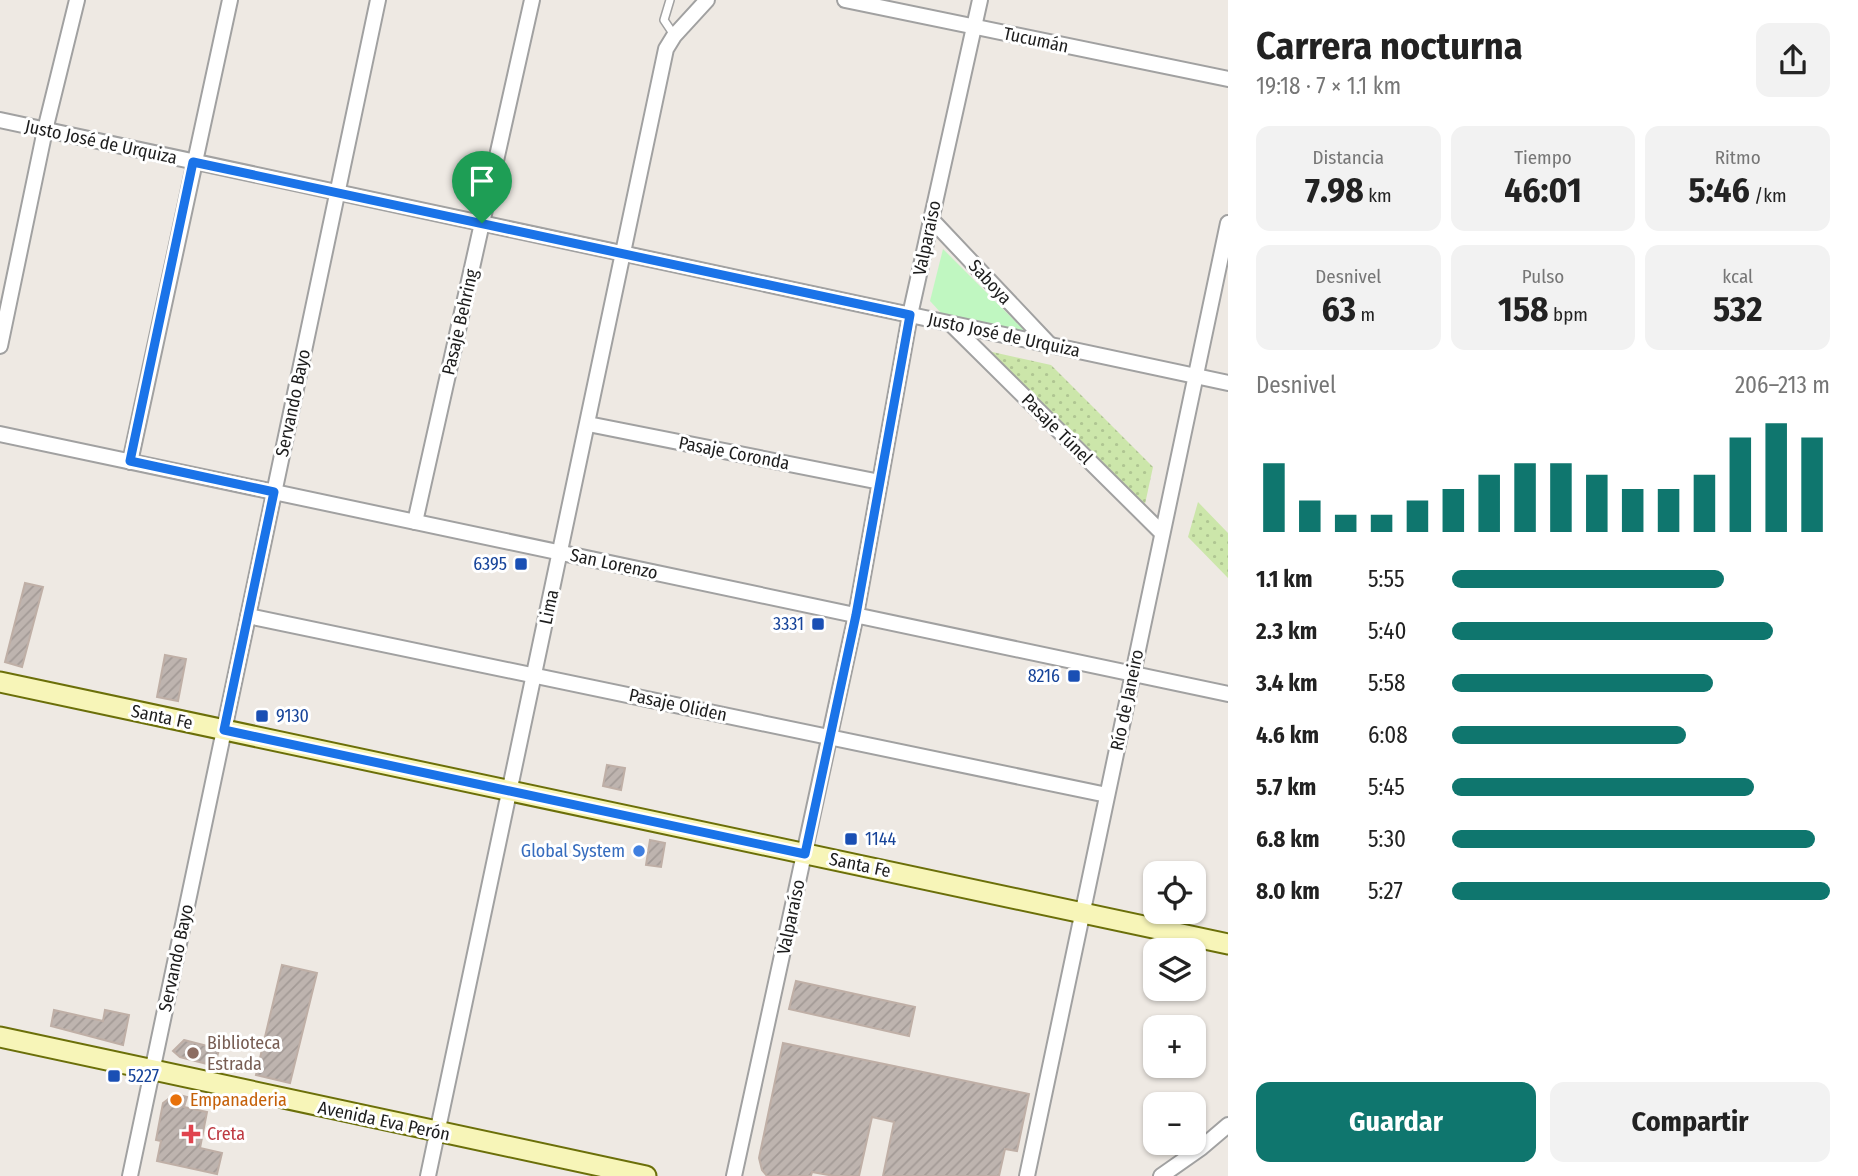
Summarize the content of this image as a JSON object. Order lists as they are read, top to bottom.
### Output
{
  "streets": {
    "main road": ["Santa Fe", "Avenida Eva Perón"],
    "street": [
      "Tucumán",
      "Justo José de Urquiza",
      "Valparaíso",
      "Saboya",
      "Pasaje Behring",
      "Servando Bayo",
      "Pasaje Túnel",
      "Pasaje Coronda",
      "San Lorenzo",
      "Lima",
      "Río de Janeiro",
      "Pasaje Oliden"
    ]
  },
  "crossings": [
    ["Tucumán", "Valparaíso"],
    ["Justo José de Urquiza", "Valparaíso"],
    ["Justo José de Urquiza", "Saboya"],
    ["Justo José de Urquiza", "Pasaje Behring"],
    ["Justo José de Urquiza", "Servando Bayo"],
    ["Justo José de Urquiza", "Pasaje Túnel"],
    ["Justo José de Urquiza", "Lima"],
    ["Justo José de Urquiza", "Río de Janeiro"],
    ["Valparaíso", "Saboya"],
    ["Valparaíso", "Pasaje Coronda"],
    ["Valparaíso", "San Lorenzo"],
    ["Valparaíso", "Pasaje Oliden"],
    ["Valparaíso", "Santa Fe"],
    ["Pasaje Behring", "San Lorenzo"],
    ["Servando Bayo", "San Lorenzo"],
    ["Servando Bayo", "Pasaje Oliden"],
    ["Servando Bayo", "Santa Fe"],
    ["Servando Bayo", "Avenida Eva Perón"],
    ["Pasaje Túnel", "Río de Janeiro"],
    ["Pasaje Coronda", "Lima"],
    ["San Lorenzo", "Lima"],
    ["San Lorenzo", "Río de Janeiro"],
    ["Lima", "Pasaje Oliden"],
    ["Lima", "Santa Fe"],
    ["Lima", "Avenida Eva Perón"],
    ["Río de Janeiro", "Pasaje Oliden"],
    ["Río de Janeiro", "Santa Fe"]
  ],
  "places": {
    "transit": [
      "6395",
      "3331",
      "8216",
      "9130",
      "1144",
      "5227"
    ],
    "other": ["Global System", "Biblioteca Estrada", "Empanaderia"],
    "health": ["Creta"]
  },
  "page": {
    "heading": ["Carrera nocturna", "19:18 · 7 × 1.1 km"],
    "stats": [
      ["Distancia", "7.98 km"],
      ["Tiempo", "46:01"],
      ["Ritmo", "5:46 /km"],
      ["Desnivel", "63 m"],
      ["Pulso", "158 bpm"],
      ["kcal", "532"]
    ],
    "chart": ["Desnivel", "206–213 m"],
    "list": [
      {
        "name": "1.1 km",
        "note": "5:55"
      },
      {
        "name": "2.3 km",
        "note": "5:40"
      },
      {
        "name": "3.4 km",
        "note": "5:58"
      },
      {
        "name": "4.6 km",
        "note": "6:08"
      },
      {
        "name": "5.7 km",
        "note": "5:45"
      },
      {
        "name": "6.8 km",
        "note": "5:30"
      },
      {
        "name": "8.0 km",
        "note": "5:27"
      }
    ],
    "map_buttons": ["+", "−"],
    "buttons": ["Guardar", "Compartir"]
  }
}
